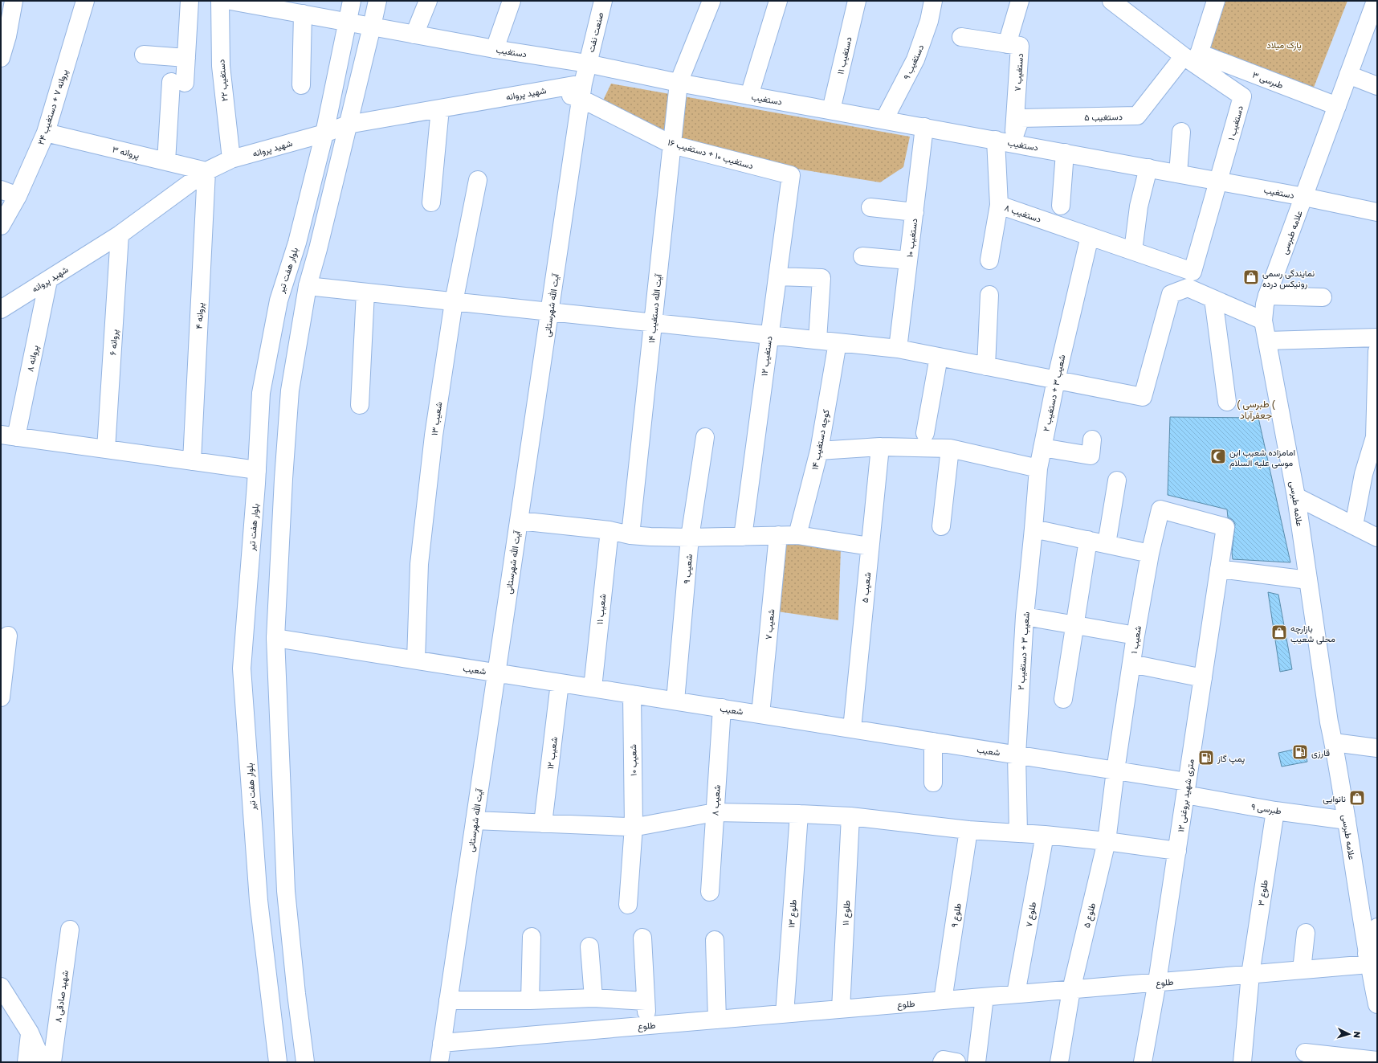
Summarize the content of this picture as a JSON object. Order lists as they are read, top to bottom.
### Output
{
  "streets": {
    "street": [
      "صنعت نفت",
      "دستغیب",
      "دستغیب ۱۱",
      "دستغیب ۹",
      "دستغیب ۷",
      "طبرسی ۳",
      "دستغیب ۲۲",
      "شهید پروانه",
      "پروانه ۷ + دستغیب ۲۴",
      "دستغیب ۵",
      "دستغیب ۱",
      "پروانه ۳",
      "دستغیب ۱۰ + دستغیب ۱۶",
      "دستغیب ۸",
      "علامه طبرسی",
      "دستغیب ۱۰",
      "بلوار هفت تیر",
      "آیت الله شهرستانی",
      "آیت الله دستغیب ۱۴",
      "پروانه ۴",
      "پروانه ۶",
      "دستغیب ۱۲",
      "پروانه ۸",
      "شعیب ۳ + دستغیب ۲",
      "شعیب ۱۳",
      "کوچه دستغیب ۱۴",
      "شعیب ۹",
      "شعیب ۵",
      "شعیب ۱۱",
      "شعیب ۷",
      "شعیب ۱",
      "شعیب",
      "شعیب ۱۲",
      "شعیب ۱۰",
      "۱۲ متری شهید بروغنی",
      "شعیب ۸",
      "طبرسی ۹",
      "طلوع ۳",
      "طلوع ۱۱",
      "طلوع ۱۳",
      "طلوع ۷",
      "طلوع ۹",
      "طلوع ۵",
      "طلوع",
      "شهید صادقی ۸"
    ]
  },
  "crossings": [
    ["صنعت نفت", "دستغیب"],
    ["صنعت نفت", "آیت الله شهرستانی"],
    ["دستغیب", "دستغیب ۱۱"],
    ["دستغیب", "دستغیب ۹"],
    ["دستغیب", "دستغیب ۷"],
    ["دستغیب", "دستغیب ۵"],
    ["دستغیب", "دستغیب ۱"],
    ["دستغیب", "دستغیب ۸"],
    ["دستغیب", "علامه طبرسی"],
    ["دستغیب", "دستغیب ۱۰"],
    ["دستغیب", "بلوار هفت تیر"],
    ["دستغیب", "آیت الله شهرستانی"],
    ["دستغیب", "آیت الله دستغیب ۱۴"],
    ["دستغیب ۷", "دستغیب ۵"],
    ["طبرسی ۳", "دستغیب ۵"],
    ["طبرسی ۳", "دستغیب ۱"],
    ["طبرسی ۳", "علامه طبرسی"],
    ["دستغیب ۲۲", "شهید پروانه"],
    ["شهید پروانه", "پروانه ۳"],
    ["شهید پروانه", "دستغیب ۱۰ + دستغیب ۱۶"],
    ["شهید پروانه", "بلوار هفت تیر"],
    ["شهید پروانه", "آیت الله شهرستانی"],
    ["شهید پروانه", "پروانه ۴"],
    ["شهید پروانه", "پروانه ۶"],
    ["شهید پروانه", "پروانه ۸"],
    ["پروانه ۷ + دستغیب ۲۴", "پروانه ۳"],
    ["دستغیب ۵", "دستغیب ۱"],
    ["پروانه ۳", "پروانه ۴"],
    ["دستغیب ۱۰ + دستغیب ۱۶", "آیت الله شهرستانی"],
    ["دستغیب ۱۰ + دستغیب ۱۶", "آیت الله دستغیب ۱۴"],
    ["دستغیب ۱۰ + دستغیب ۱۶", "دستغیب ۱۲"],
    ["دستغیب ۸", "شعیب ۳ + دستغیب ۲"],
    ["علامه طبرسی", "طبرسی ۹"],
    ["علامه طبرسی", "طلوع"],
    ["آیت الله شهرستانی", "شعیب"],
    ["آیت الله شهرستانی", "طلوع"],
    ["شعیب ۳ + دستغیب ۲", "شعیب"],
    ["شعیب ۱۳", "شعیب"],
    ["شعیب ۹", "شعیب"],
    ["شعیب ۵", "شعیب"],
    ["شعیب ۱۱", "شعیب"],
    ["شعیب ۷", "شعیب"],
    ["شعیب ۱", "شعیب"],
    ["شعیب ۱", "۱۲ متری شهید بروغنی"],
    ["شعیب ۱", "طلوع ۵"],
    ["شعیب", "شعیب ۱۲"],
    ["شعیب", "شعیب ۱۰"],
    ["شعیب", "۱۲ متری شهید بروغنی"],
    ["شعیب", "شعیب ۸"],
    ["شعیب", "طبرسی ۹"],
    ["۱۲ متری شهید بروغنی", "طبرسی ۹"],
    ["۱۲ متری شهید بروغنی", "طلوع"],
    ["طبرسی ۹", "طلوع ۳"],
    ["طلوع ۳", "طلوع"],
    ["طلوع ۱۱", "طلوع"],
    ["طلوع ۱۳", "طلوع"],
    ["طلوع ۷", "طلوع"],
    ["طلوع ۹", "طلوع"],
    ["طلوع ۵", "طلوع"]
  ],
  "districts": ["( طبرسی ( جعفرآباد"],
  "parks": ["پارک میلاد"],
  "places": {
    "shop": ["نمایندگی رسمی رونیکس درده", "بازارچه محلی شعیب", "نانوایی"],
    "mosque": ["امامزاده شعیب ابن موسی علیه السلام"],
    "fuel station": ["قارزی", "پمپ گاز"]
  },
  "north": "right"
}
